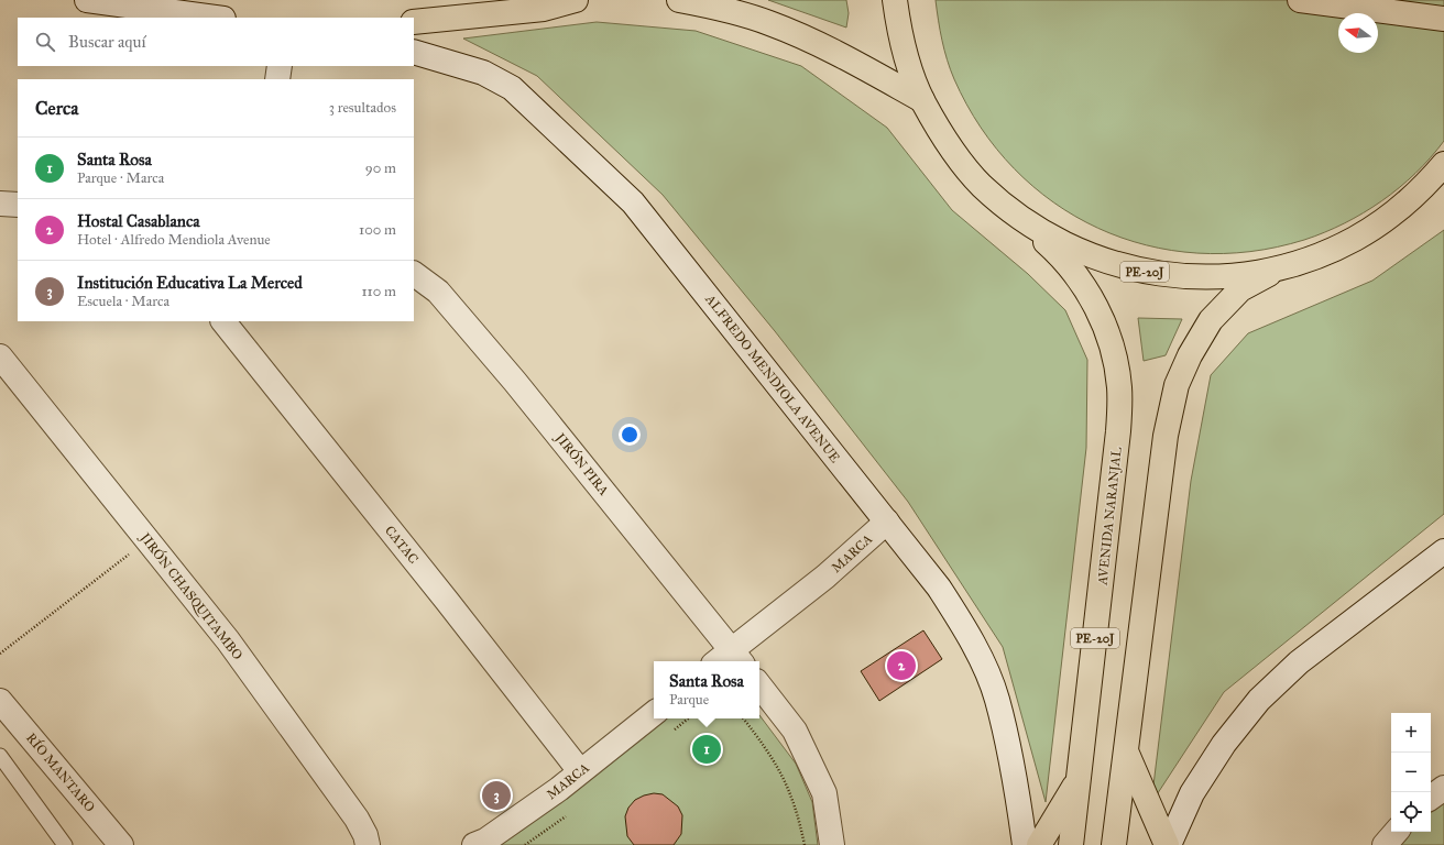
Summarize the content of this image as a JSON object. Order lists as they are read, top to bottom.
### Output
{
  "streets": {
    "highway": ["PE-20J", "AVENIDA NARANJAL"],
    "street": [
      "ALFREDO MENDIOLA AVENUE",
      "JIRÓN PIRA",
      "CATAC",
      "MARCA",
      "JIRÓN CHASQUITAMBO",
      "RÍO MANTARO"
    ]
  },
  "crossings": [
    ["PE-20J", "AVENIDA NARANJAL"],
    ["ALFREDO MENDIOLA AVENUE", "MARCA"],
    ["JIRÓN PIRA", "MARCA"],
    ["CATAC", "MARCA"]
  ],
  "north": "left",
  "page": {
    "search": "Buscar aquí",
    "heading": ["Cerca", "3 resultados"],
    "list": [
      {
        "mark": "1",
        "name": "Santa Rosa",
        "note": "Parque · Marca",
        "value": "90 m"
      },
      {
        "mark": "2",
        "name": "Hostal Casablanca",
        "note": "Hotel · Alfredo Mendiola Avenue",
        "value": "100 m"
      },
      {
        "mark": "3",
        "name": "Institución Educativa La Merced",
        "note": "Escuela · Marca",
        "value": "110 m"
      }
    ],
    "pins": ["2", "1", "3"],
    "popup": ["Santa Rosa", "Parque"],
    "map_buttons": ["+", "−"]
  }
}
